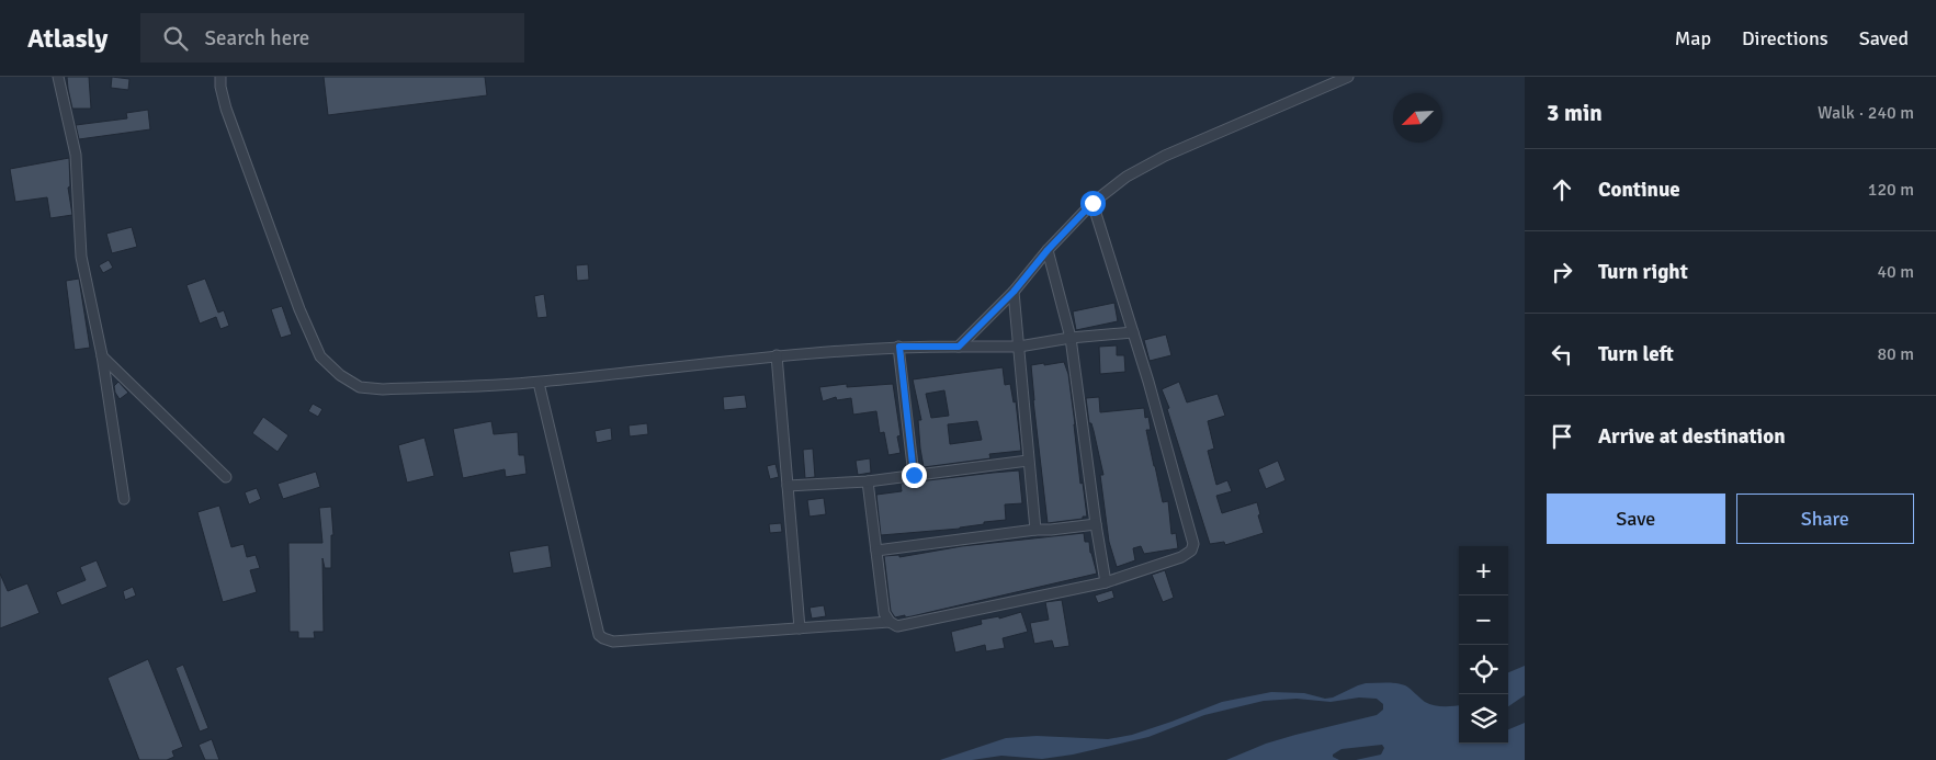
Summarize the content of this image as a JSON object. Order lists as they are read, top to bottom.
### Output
{
  "north": "bottom left",
  "page": {
    "header": "Atlasly",
    "search": "Search here",
    "nav": ["Map", "Directions", "Saved"],
    "heading": ["3 min", "Walk · 240 m"],
    "list": [
      ["Continue", "120 m"],
      ["Turn right", "40 m"],
      ["Turn left", "80 m"],
      "Arrive at destination"
    ],
    "buttons": ["Save", "Share"],
    "map_buttons": ["+", "−"]
  }
}
